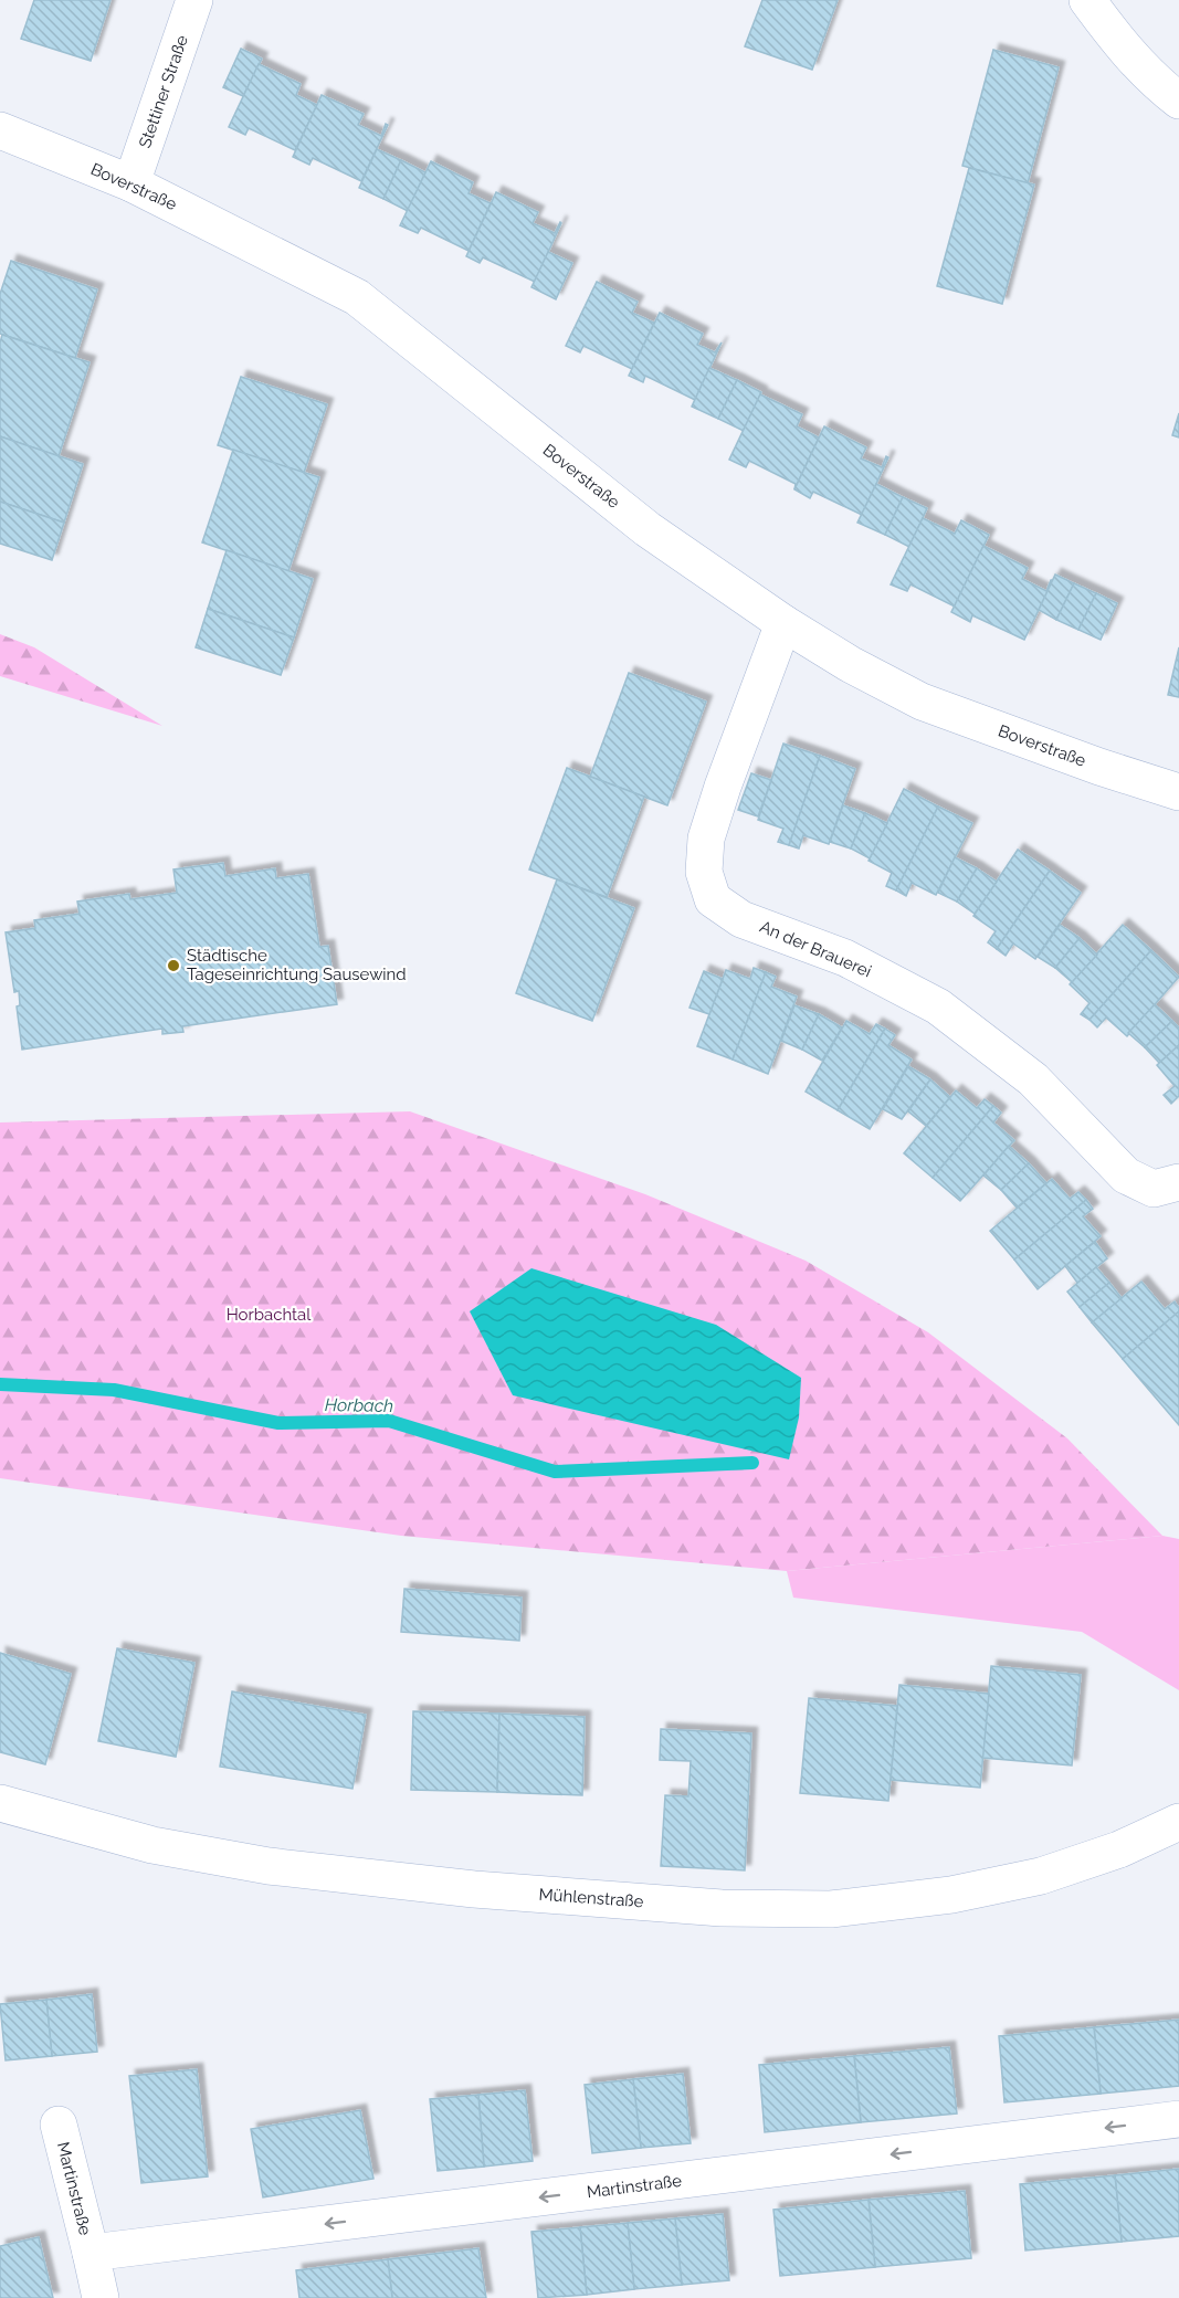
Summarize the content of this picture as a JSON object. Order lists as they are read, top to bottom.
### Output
{
  "streets": {
    "street": [
      "Stettiner Straße",
      "Boverstraße",
      "An der Brauerei",
      "Mühlenstraße",
      "Martinstraße"
    ]
  },
  "crossings": [
    ["Stettiner Straße", "Boverstraße"],
    ["Boverstraße", "An der Brauerei"]
  ],
  "one_way": ["Martinstraße"],
  "water": ["Horbach"],
  "parks": ["Horbachtal"],
  "places": ["Städtische Tageseinrichtung Sausewind"]
}
